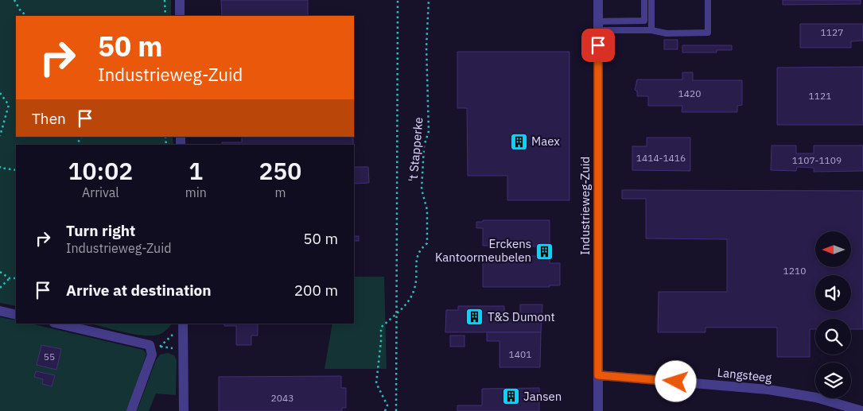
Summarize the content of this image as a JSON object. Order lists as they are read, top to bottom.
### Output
{
  "streets": {
    "street": ["Industrieweg-Zuid", "Langsteeg"],
    "path": ["'t Stapperke"]
  },
  "crossings": [
    ["Industrieweg-Zuid", "Langsteeg"]
  ],
  "places": {
    "building": [
      "Maex",
      "Erckens Kantoormeubelen",
      "T&S Dumont",
      "Jansen"
    ]
  },
  "house_numbers": [
    "1127",
    "1420",
    "1121",
    "1414-1416",
    "1107-1109",
    "1210",
    "1401",
    "55",
    "2043"
  ],
  "north": "left",
  "page": {
    "turn": ["50 m", "Industrieweg-Zuid"],
    "then": "Then",
    "eta": [
      "10:02",
      "Arrival",
      "1",
      "min",
      "250",
      "m"
    ],
    "list": [
      {
        "name": "Turn right",
        "note": "Industrieweg-Zuid",
        "value": "50 m"
      },
      {
        "name": "Arrive at destination",
        "value": "200 m"
      }
    ]
  }
}
